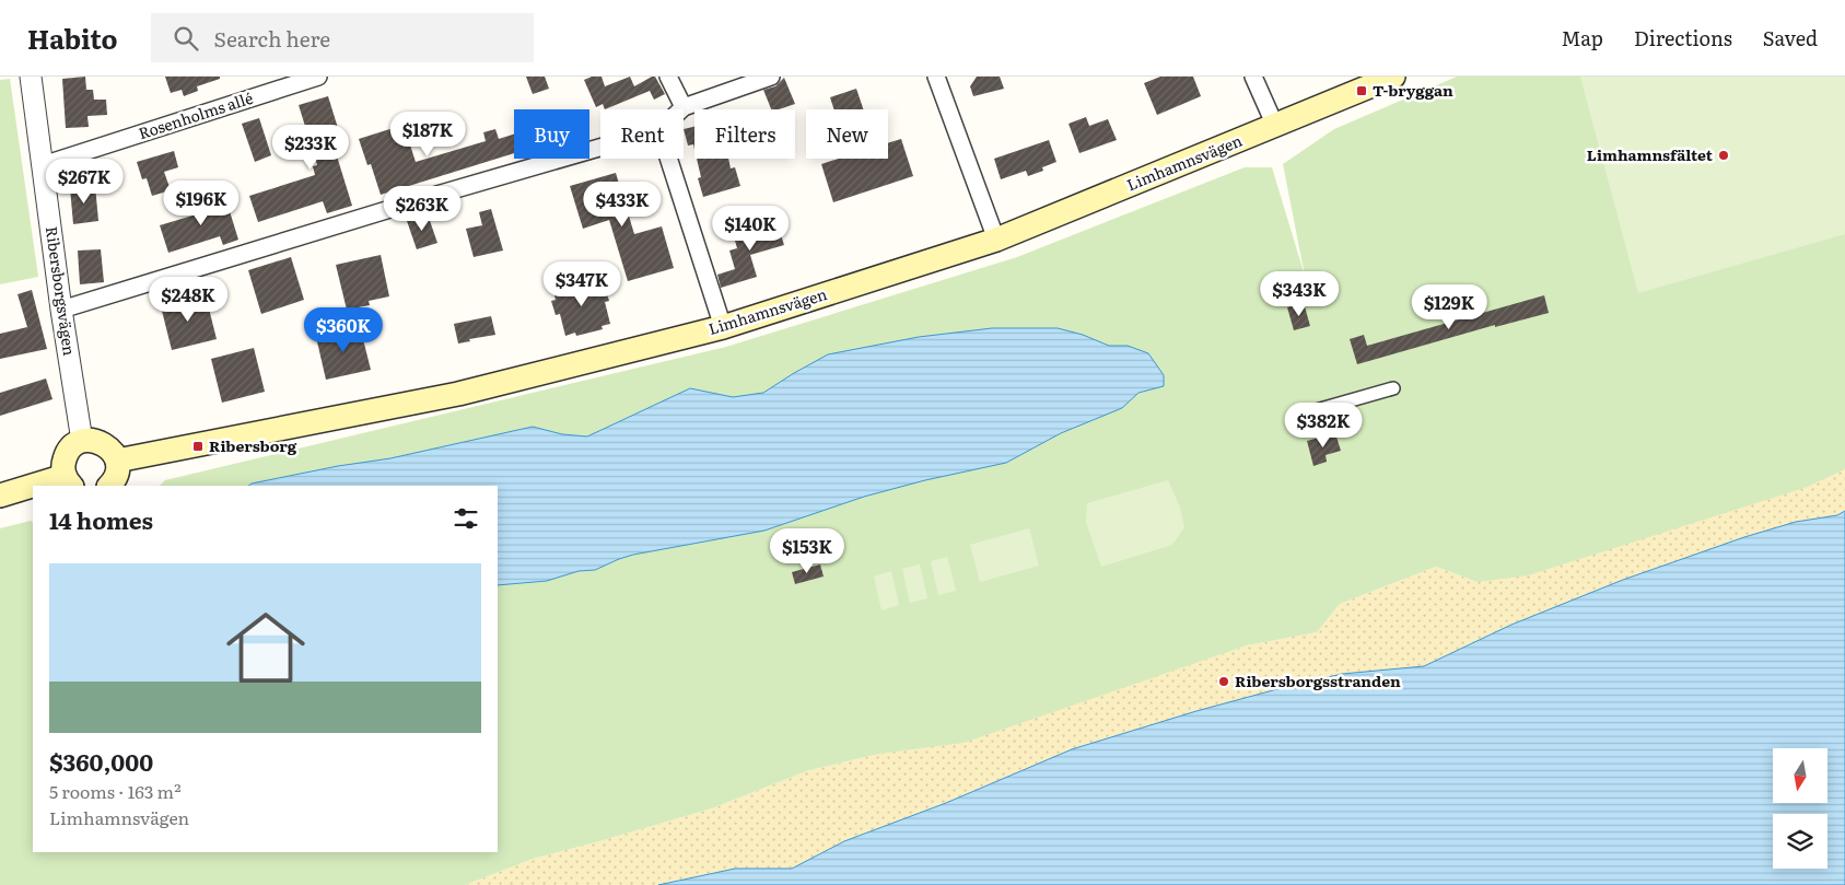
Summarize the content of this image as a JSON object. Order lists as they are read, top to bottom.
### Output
{
  "streets": {
    "main road": ["Limhamnsvägen"],
    "street": ["Rosenholms allé", "Ribersborgsvägen"]
  },
  "crossings": [
    ["Rosenholms allé", "Ribersborgsvägen"]
  ],
  "places": {
    "transit": ["T-bryggan", "Ribersborg"],
    "other": ["Limhamnsfältet", "Ribersborgsstranden"]
  },
  "north": "bottom",
  "page": {
    "header": "Habito",
    "search": "Search here",
    "nav": ["Map", "Directions", "Saved"],
    "chip": [
      "Buy",
      "Rent",
      "Filters",
      "New"
    ],
    "price": [
      "$187K",
      "$233K",
      "$267K",
      "$196K",
      "$433K",
      "$263K",
      "$140K",
      "$347K",
      "$343K",
      "$248K",
      "$129K",
      "$360K",
      "$382K",
      "$153K"
    ],
    "heading": "14 homes",
    "list": [
      {
        "name": "$360,000",
        "note": "5 rooms · 163 m² · Limhamnsvägen"
      }
    ]
  }
}
